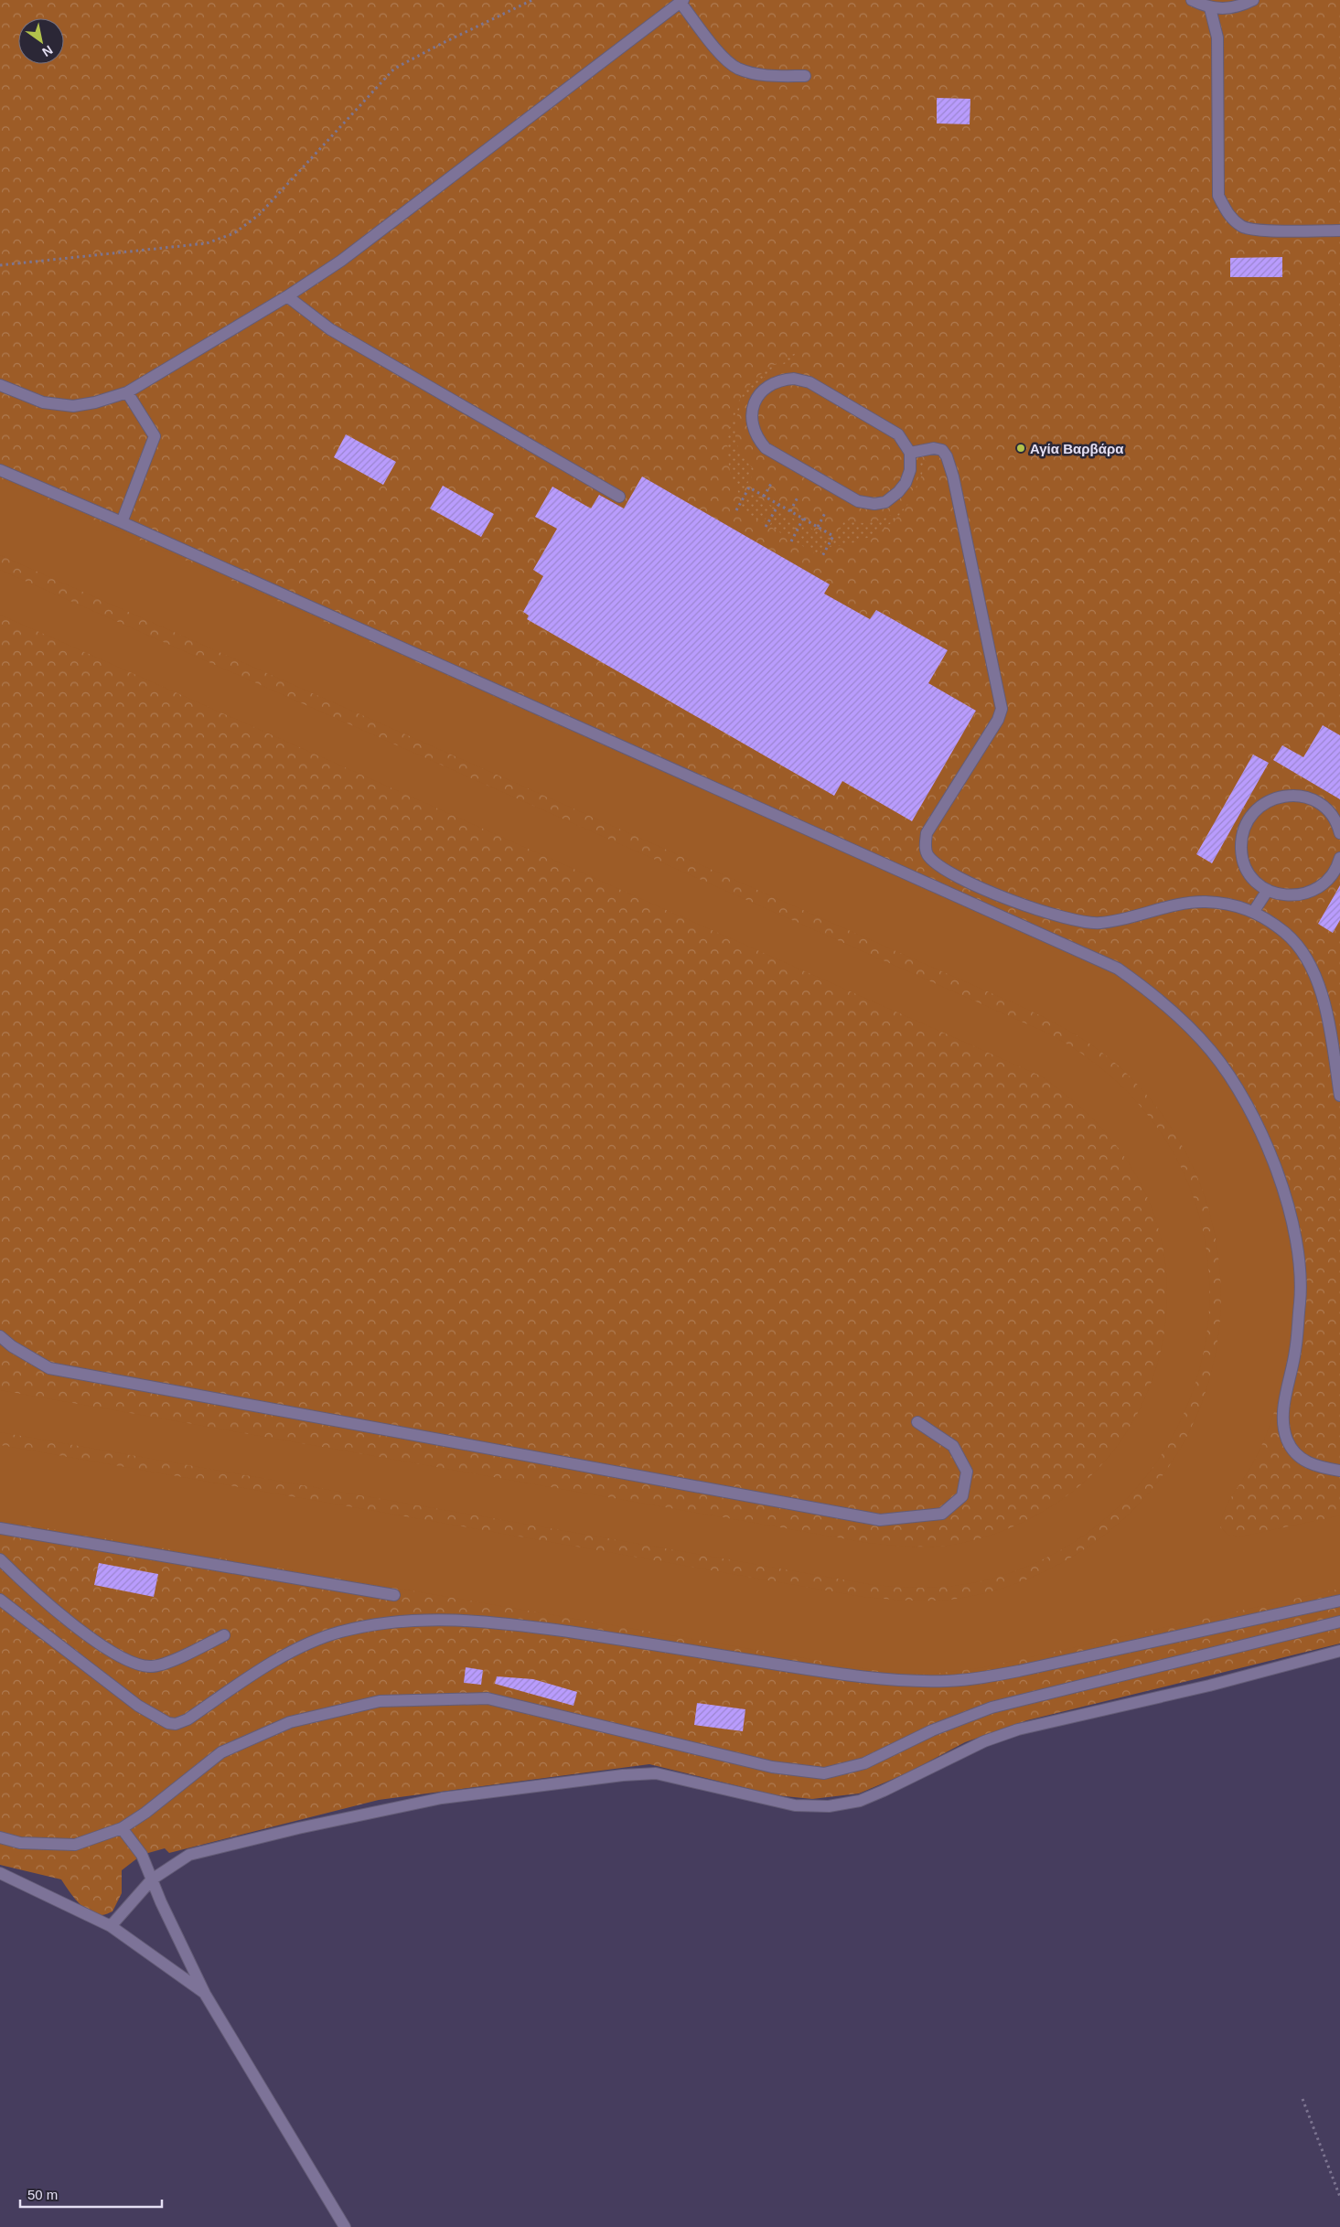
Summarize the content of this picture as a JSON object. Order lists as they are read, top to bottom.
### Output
{
  "places": ["Αγία Βαρβάρα"],
  "scale_bar": "50 m",
  "north": "bottom right"
}
